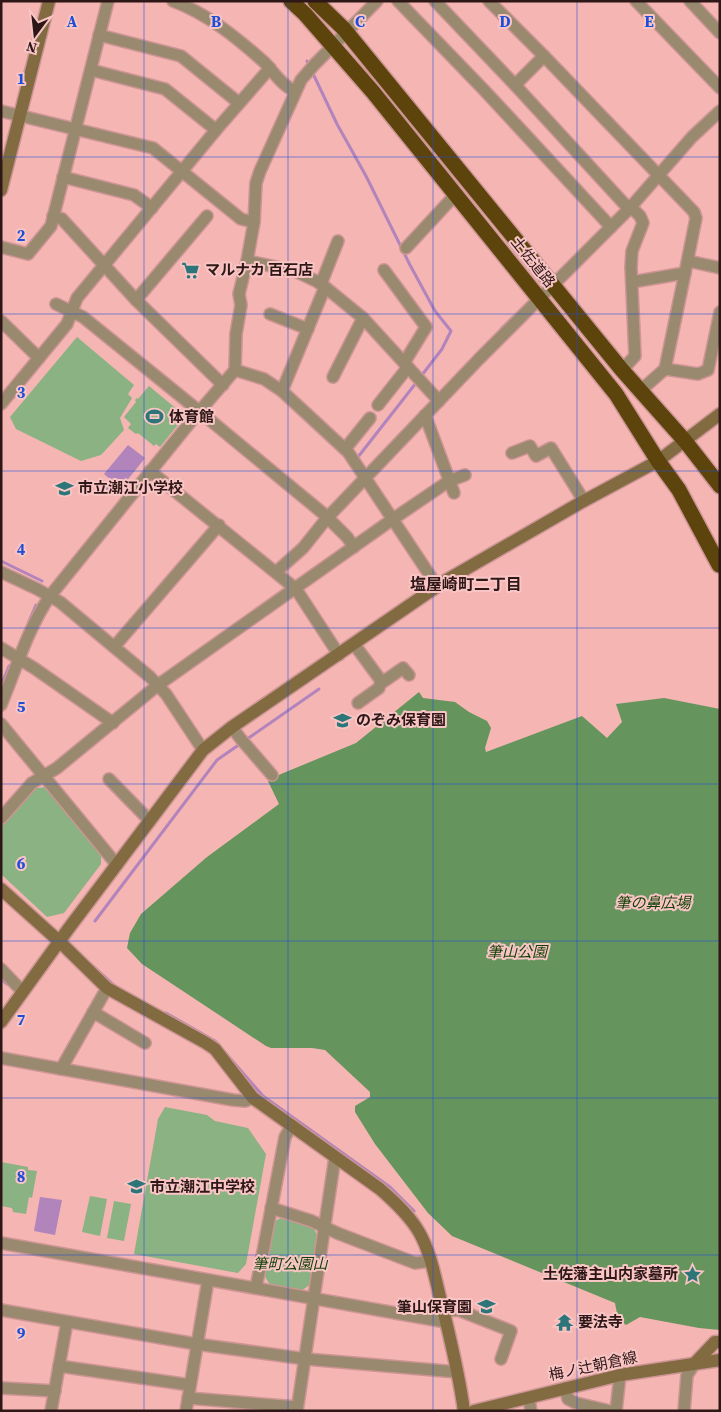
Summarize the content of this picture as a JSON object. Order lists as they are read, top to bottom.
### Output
{
  "streets": {
    "highway": ["土佐道路"],
    "street": ["梅ノ辻朝倉線"]
  },
  "districts": ["塩屋崎町二丁目"],
  "parks": ["筆の鼻広場", "筆山公園", "筆町公園山"],
  "places": {
    "supermarket": ["マルナカ 百石店"],
    "sports": ["体育館"],
    "school or university": [
      "市立潮江小学校",
      "のぞみ保育園",
      "市立潮江中学校",
      "筆山保育園"
    ],
    "place": ["土佐藩主山内家墓所"],
    "temple": ["要法寺"]
  },
  "north": "bottom",
  "grid": {
    "columns": [
      "A",
      "B",
      "C",
      "D",
      "E"
    ],
    "rows": [
      "1",
      "2",
      "3",
      "4",
      "5",
      "6",
      "7",
      "8",
      "9"
    ]
  }
}
